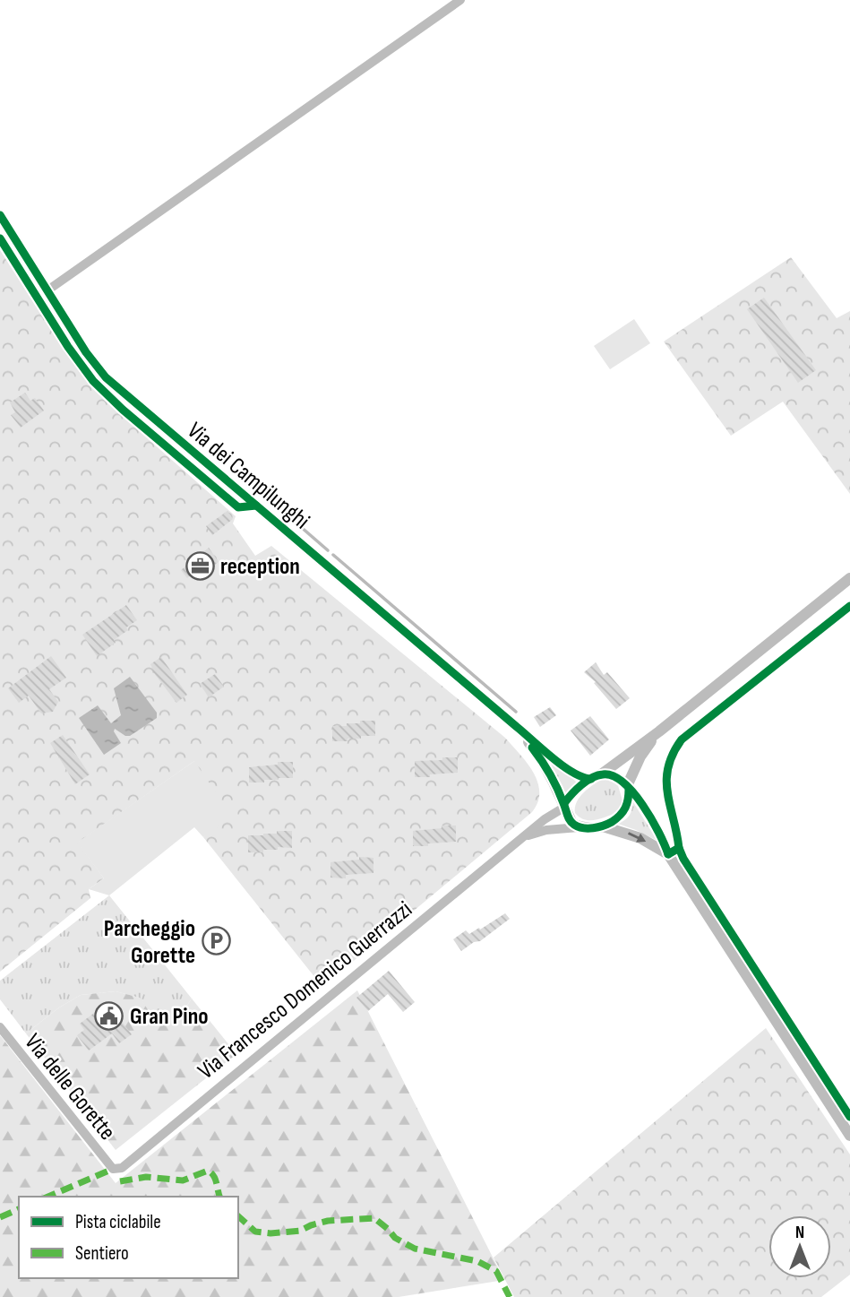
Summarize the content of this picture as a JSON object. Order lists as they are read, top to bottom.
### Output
{
  "streets": {
    "street": ["Via dei Campilunghi", "Via Francesco Domenico Guerrazzi", "Via delle Gorette"]
  },
  "crossings": [
    ["Via dei Campilunghi", "Via Francesco Domenico Guerrazzi"],
    ["Via Francesco Domenico Guerrazzi", "Via delle Gorette"]
  ],
  "places": {
    "office": ["reception"],
    "parking": ["Parcheggio Gorette"],
    "public building": ["Gran Pino"]
  },
  "legend": ["Pista ciclabile", "Sentiero"],
  "north": "top"
}
